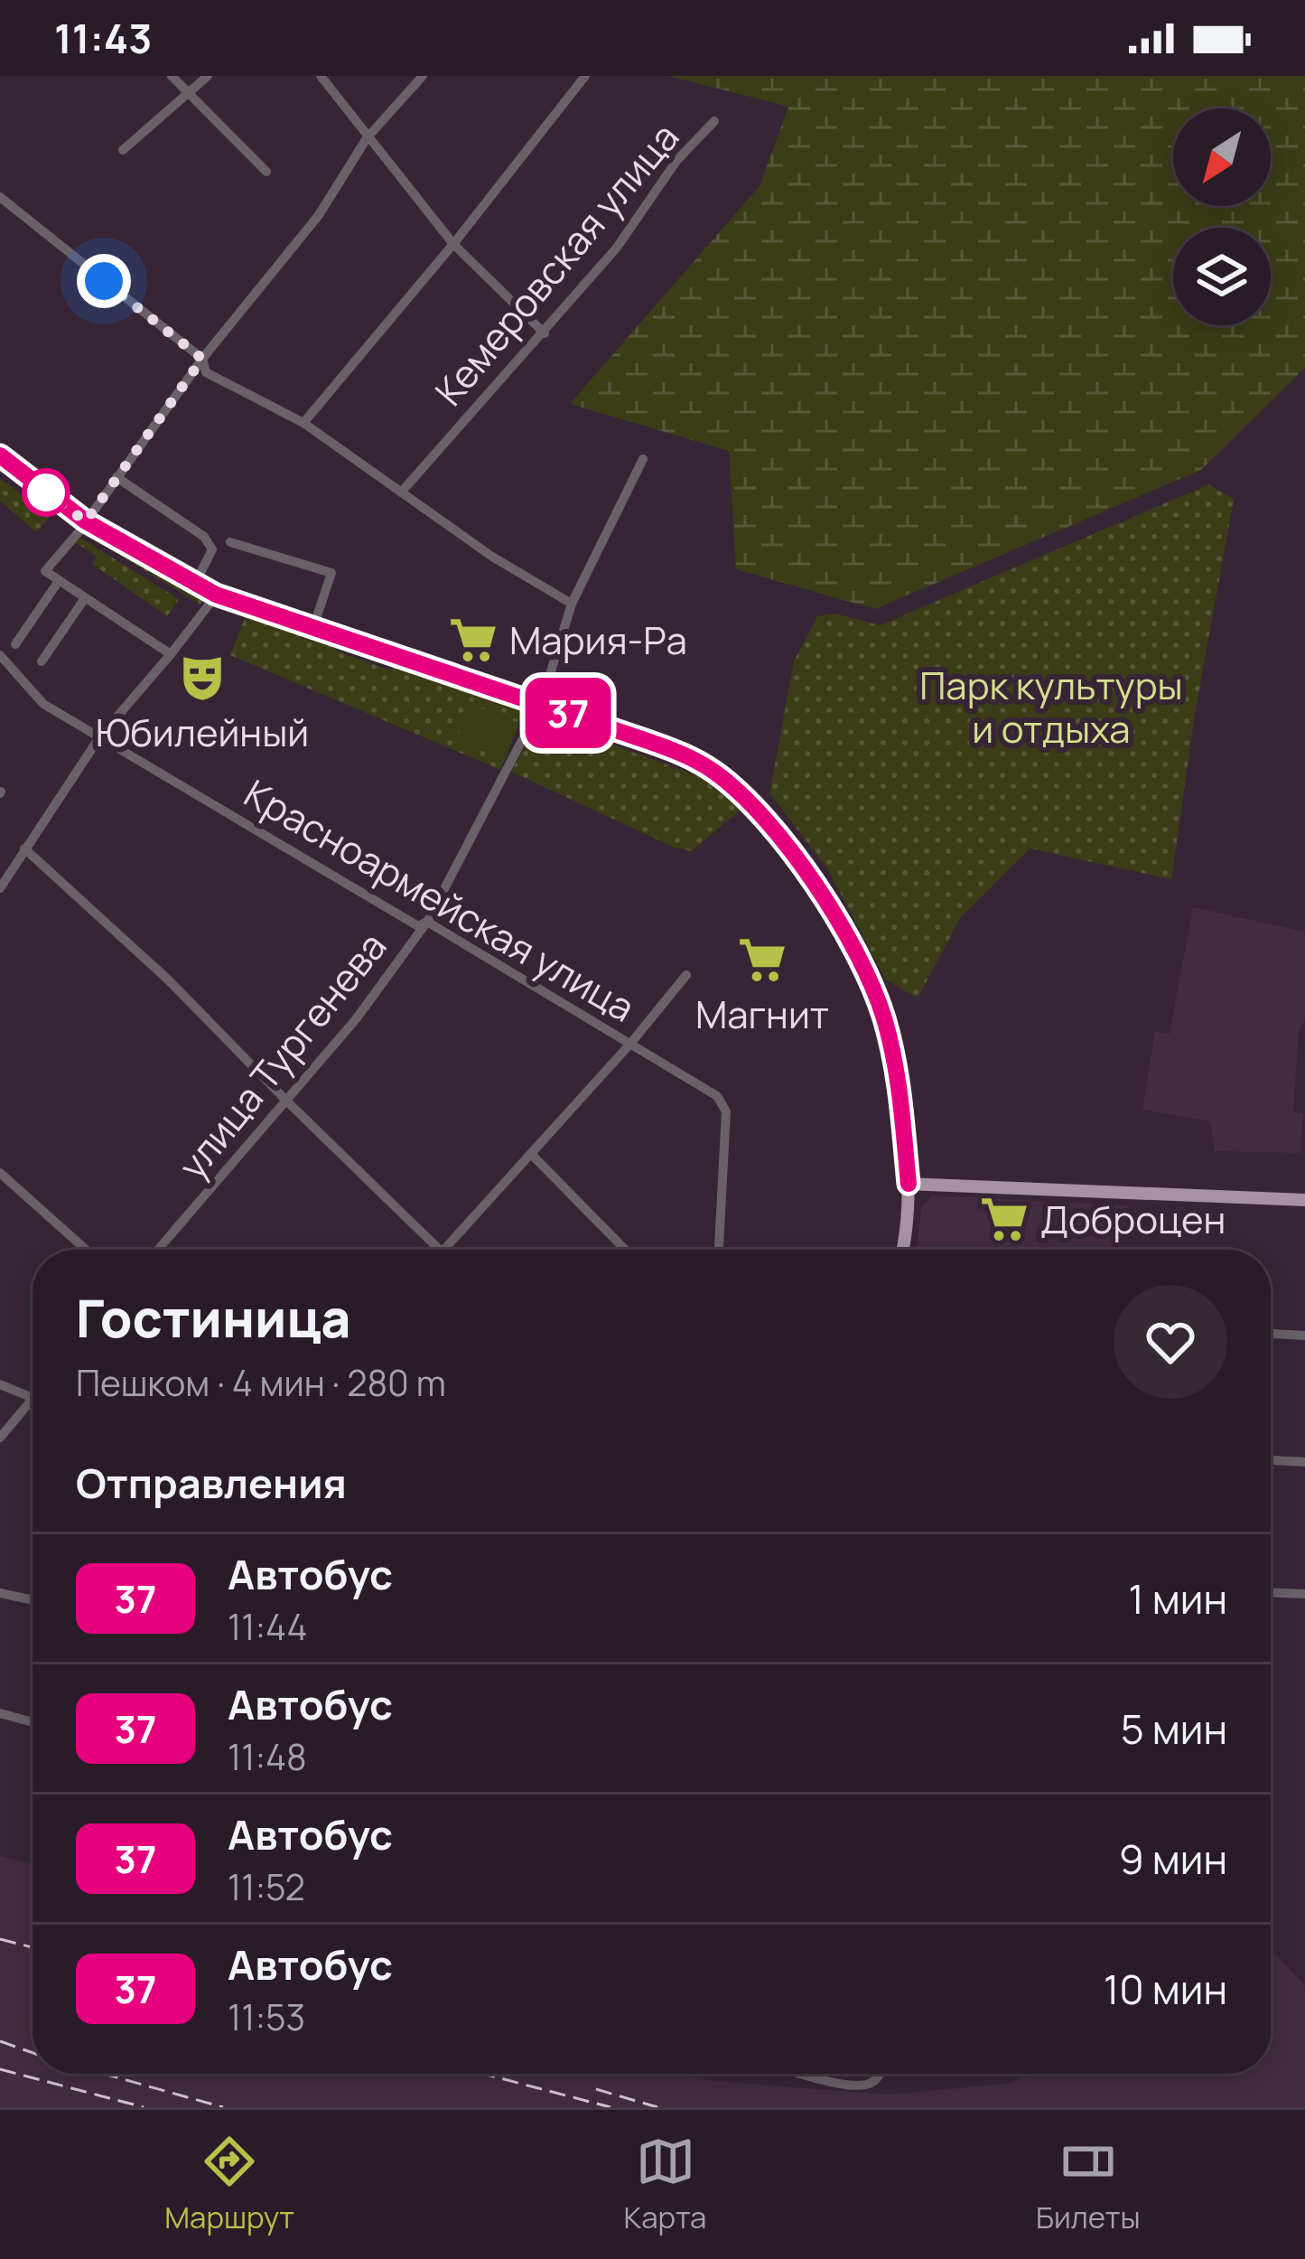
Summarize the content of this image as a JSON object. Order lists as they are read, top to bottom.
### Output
{
  "streets": {
    "street": ["Кемеровская улица", "Красноармейская улица", "улица Тургенева"]
  },
  "crossings": [
    ["Красноармейская улица", "улица Тургенева"]
  ],
  "parks": ["Парк культуры и отдыха"],
  "places": {
    "supermarket": ["Мария-Ра", "Магнит", "Доброцен"],
    "theatre": ["Юбилейный"]
  },
  "lines": ["bus line 37"],
  "north": "bottom left",
  "page": {
    "status": "11:43",
    "on_map": "37",
    "heading": [
      ["Гостиница", "Пешком · 4 мин · 280 m"],
      "Отправления"
    ],
    "list": [
      {
        "mark": "37",
        "name": "Автобус",
        "note": "11:44",
        "value": "1 мин"
      },
      {
        "mark": "37",
        "name": "Автобус",
        "note": "11:48",
        "value": "5 мин"
      },
      {
        "mark": "37",
        "name": "Автобус",
        "note": "11:52",
        "value": "9 мин"
      },
      {
        "mark": "37",
        "name": "Автобус",
        "note": "11:53",
        "value": "10 мин"
      }
    ],
    "tabs": ["Маршрут", "Карта", "Билеты"]
  }
}
